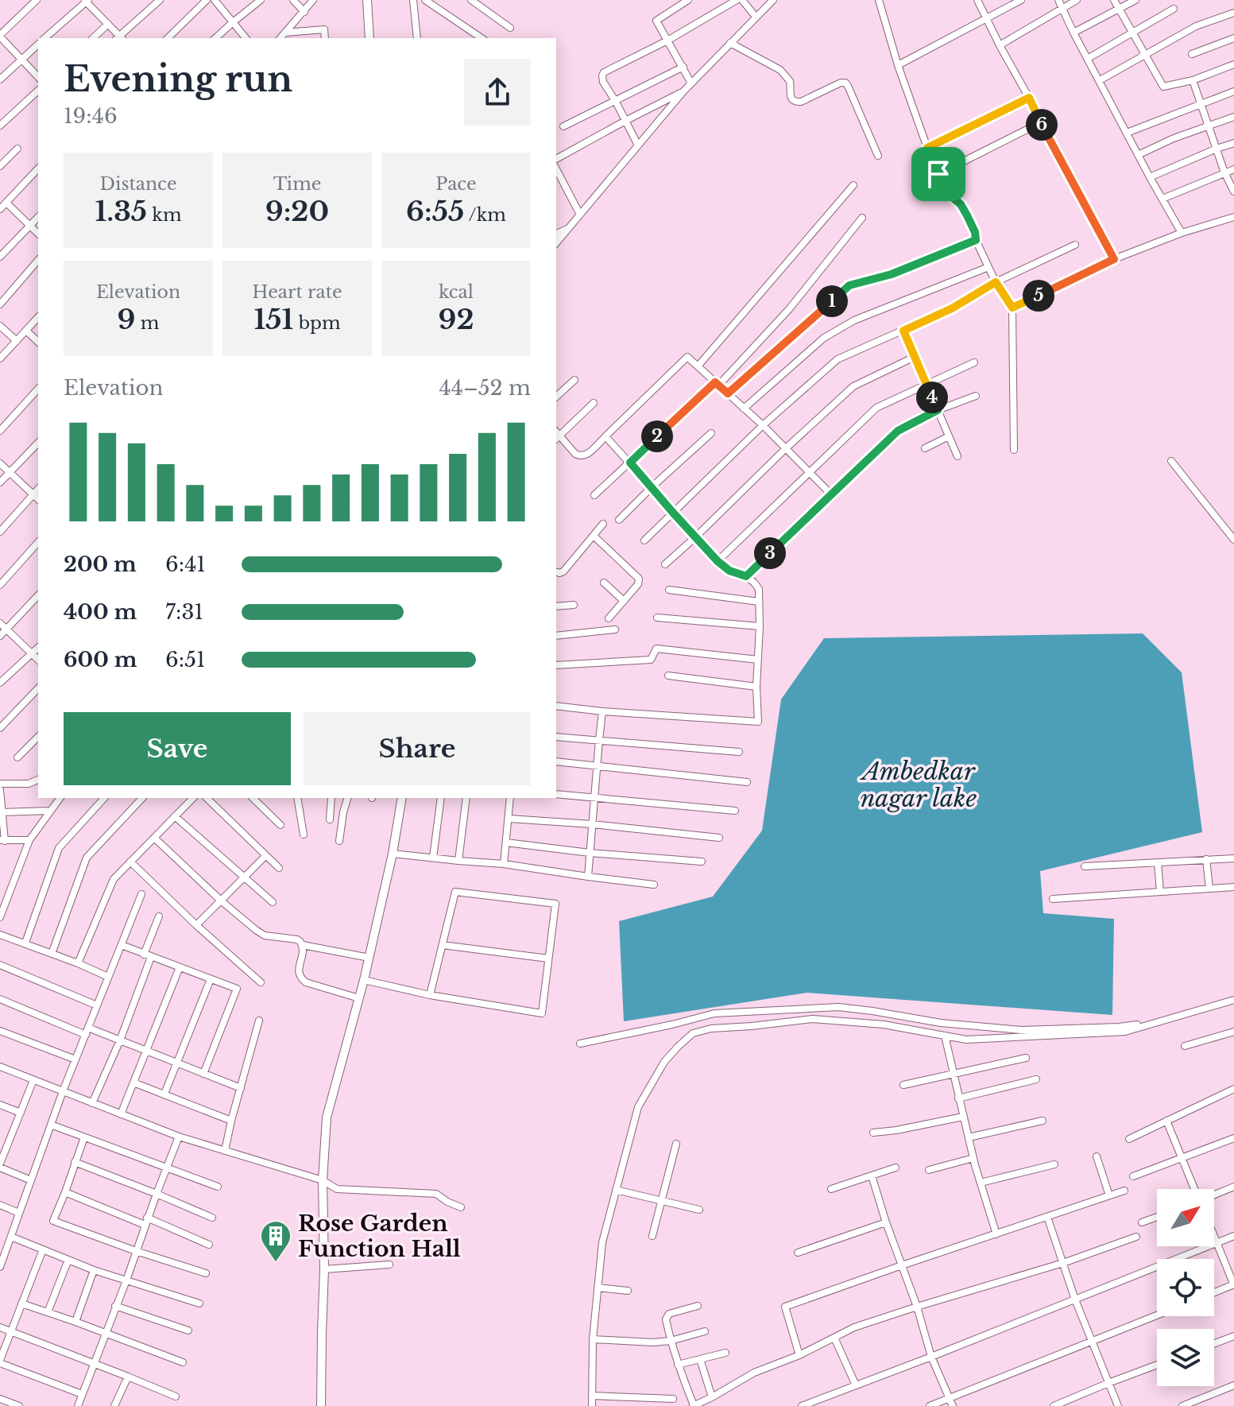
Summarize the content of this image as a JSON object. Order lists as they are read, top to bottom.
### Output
{
  "water": ["Ambedkar nagar lake"],
  "places": {
    "building": ["Rose Garden Function Hall"]
  },
  "north": "top right",
  "page": {
    "heading": ["Evening run", "19:46"],
    "pins": [
      "6",
      "5",
      "1",
      "4",
      "2",
      "3"
    ],
    "stats": [
      ["Distance", "1.35 km"],
      ["Time", "9:20"],
      ["Pace", "6:55 /km"],
      ["Elevation", "9 m"],
      ["Heart rate", "151 bpm"],
      ["kcal", "92"]
    ],
    "chart": ["Elevation", "44–52 m"],
    "list": [
      {
        "name": "200 m",
        "note": "6:41"
      },
      {
        "name": "400 m",
        "note": "7:31"
      },
      {
        "name": "600 m",
        "note": "6:51"
      }
    ],
    "buttons": ["Save", "Share"]
  }
}
